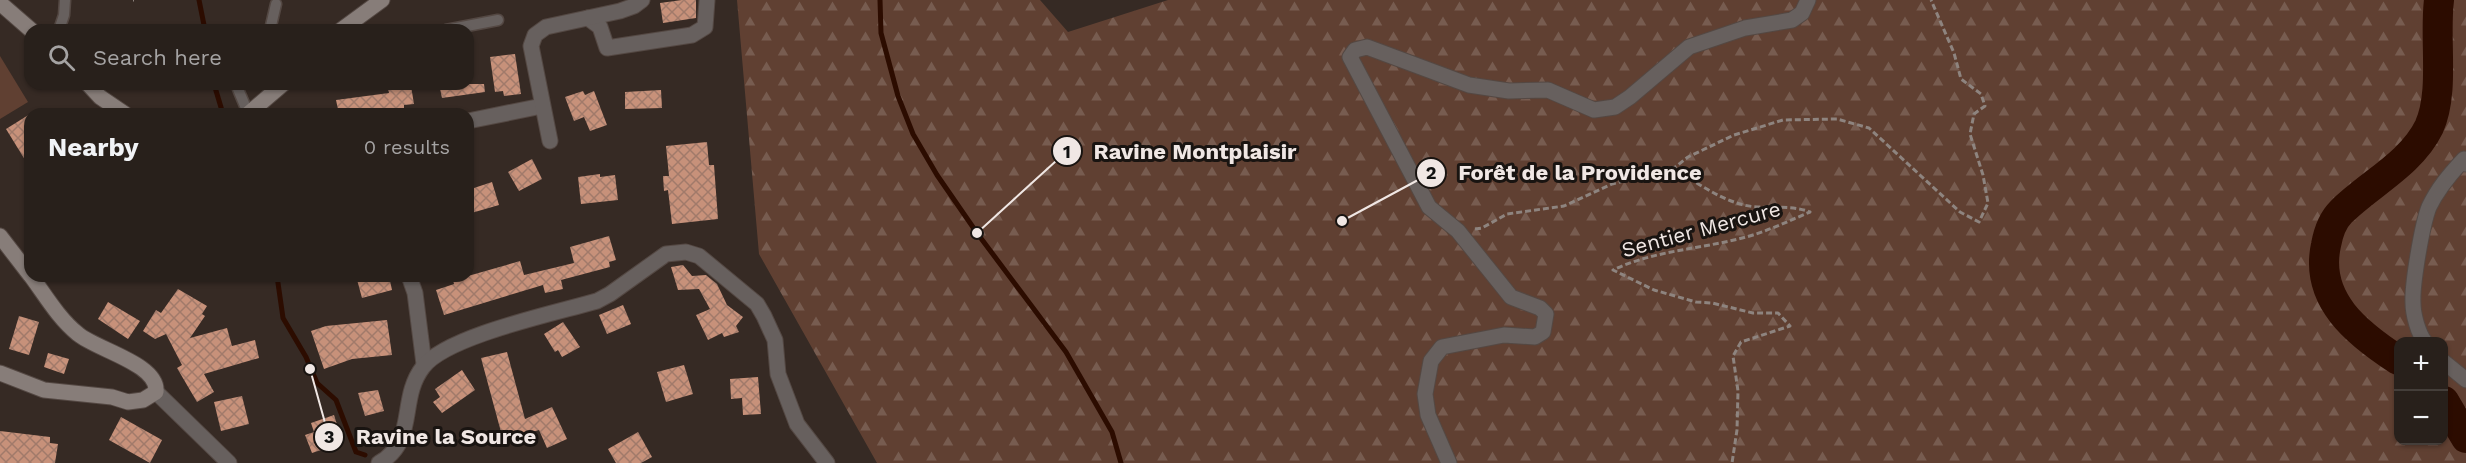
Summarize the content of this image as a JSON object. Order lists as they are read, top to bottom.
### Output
{
  "streets": {
    "path": ["Sentier Mercure"]
  },
  "places": ["Forêt de la Providence", "Ravine Montplaisir", "Ravine la Source"],
  "page": {
    "search": "Search here",
    "heading": ["Nearby", "0 results"],
    "map_buttons": ["+", "−"]
  }
}
